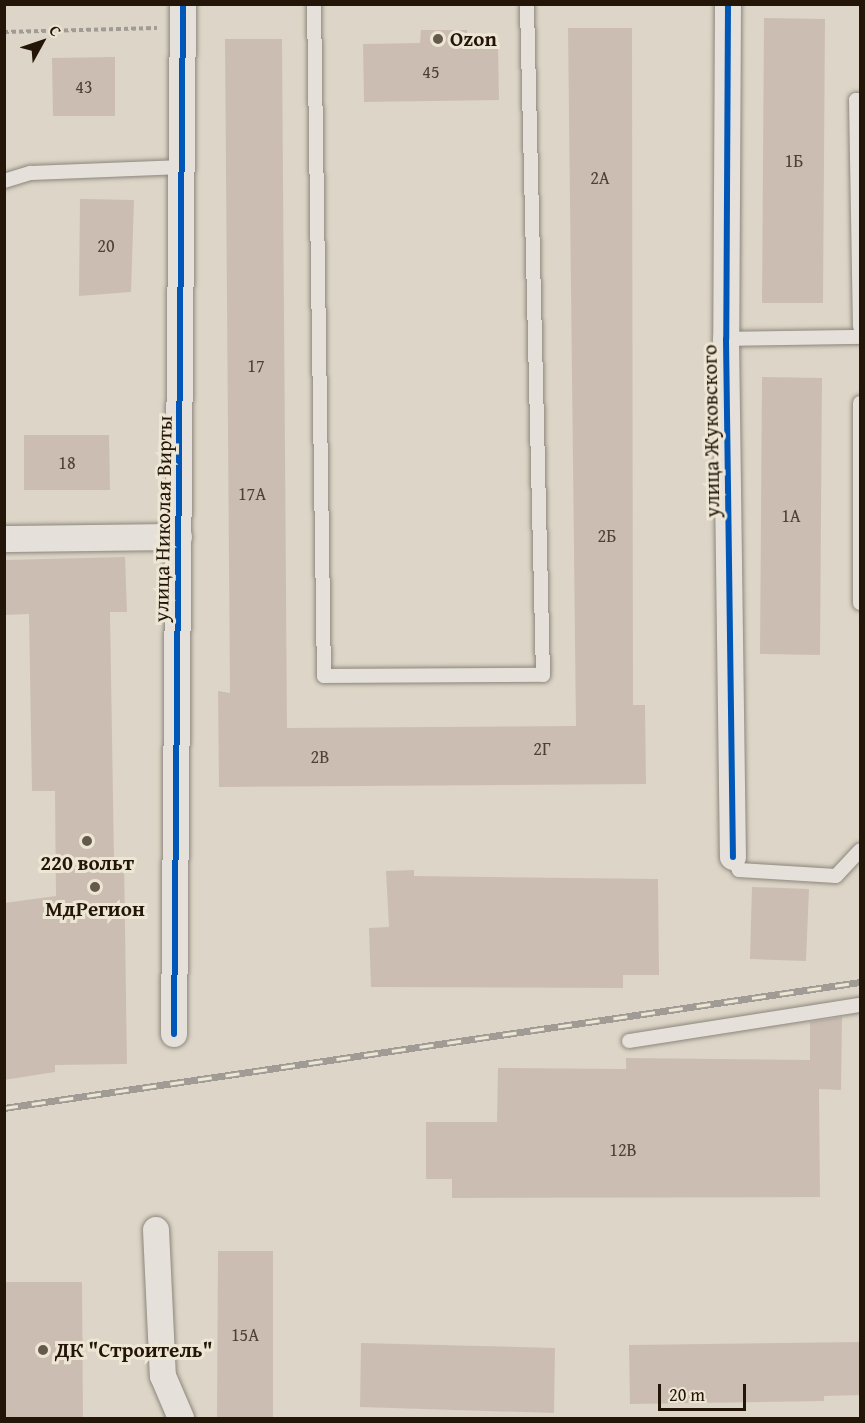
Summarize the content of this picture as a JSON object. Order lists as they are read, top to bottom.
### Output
{
  "streets": {
    "street": ["улица Жуковского", "улица Николая Вирты"]
  },
  "places": [
    "Ozon",
    "220 вольт",
    "МдРегион",
    "ДК \"Строитель\""
  ],
  "house_numbers": [
    "45",
    "43",
    "1Б",
    "2А",
    "20",
    "17",
    "18",
    "17А",
    "1А",
    "2Б",
    "2Г",
    "2В",
    "12В",
    "15А"
  ],
  "scale_bar": "20 m",
  "north": "top right"
}
